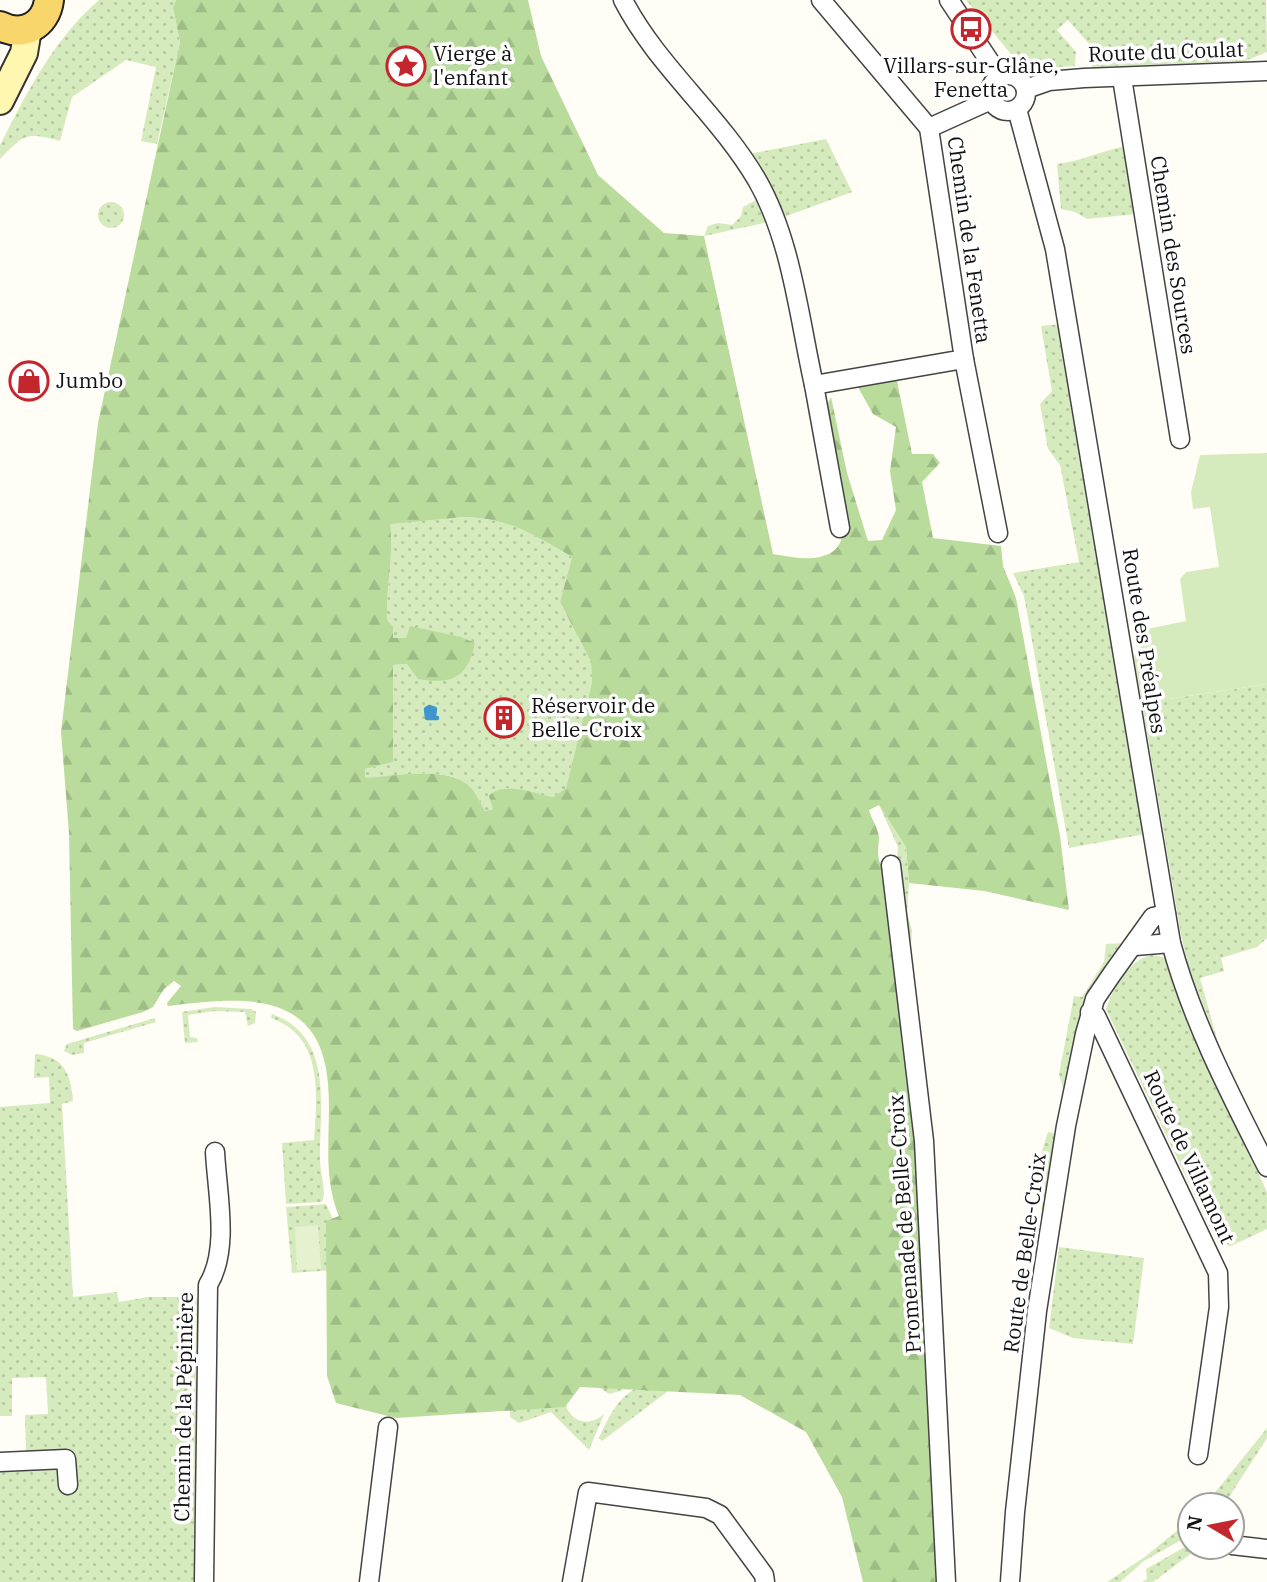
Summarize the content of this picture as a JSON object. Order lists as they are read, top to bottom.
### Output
{
  "streets": {
    "street": [
      "Route du Coulat",
      "Chemin de la Fenetta",
      "Chemin des Sources",
      "Route des Préalpes",
      "Route de Villamont",
      "Promenade de Belle-Croix",
      "Route de Belle-Croix",
      "Chemin de la Pépinière"
    ]
  },
  "crossings": [
    ["Route du Coulat", "Chemin de la Fenetta"],
    ["Route du Coulat", "Chemin des Sources"],
    ["Route du Coulat", "Route des Préalpes"],
    ["Chemin de la Fenetta", "Route des Préalpes"],
    ["Route des Préalpes", "Route de Belle-Croix"],
    ["Route de Villamont", "Route de Belle-Croix"]
  ],
  "places": {
    "bus stop": ["Villars-sur-Glâne, Fenetta"],
    "place": ["Vierge à l'enfant"],
    "shop": ["Jumbo"],
    "building": ["Réservoir de Belle-Croix"]
  },
  "north": "left"
}
